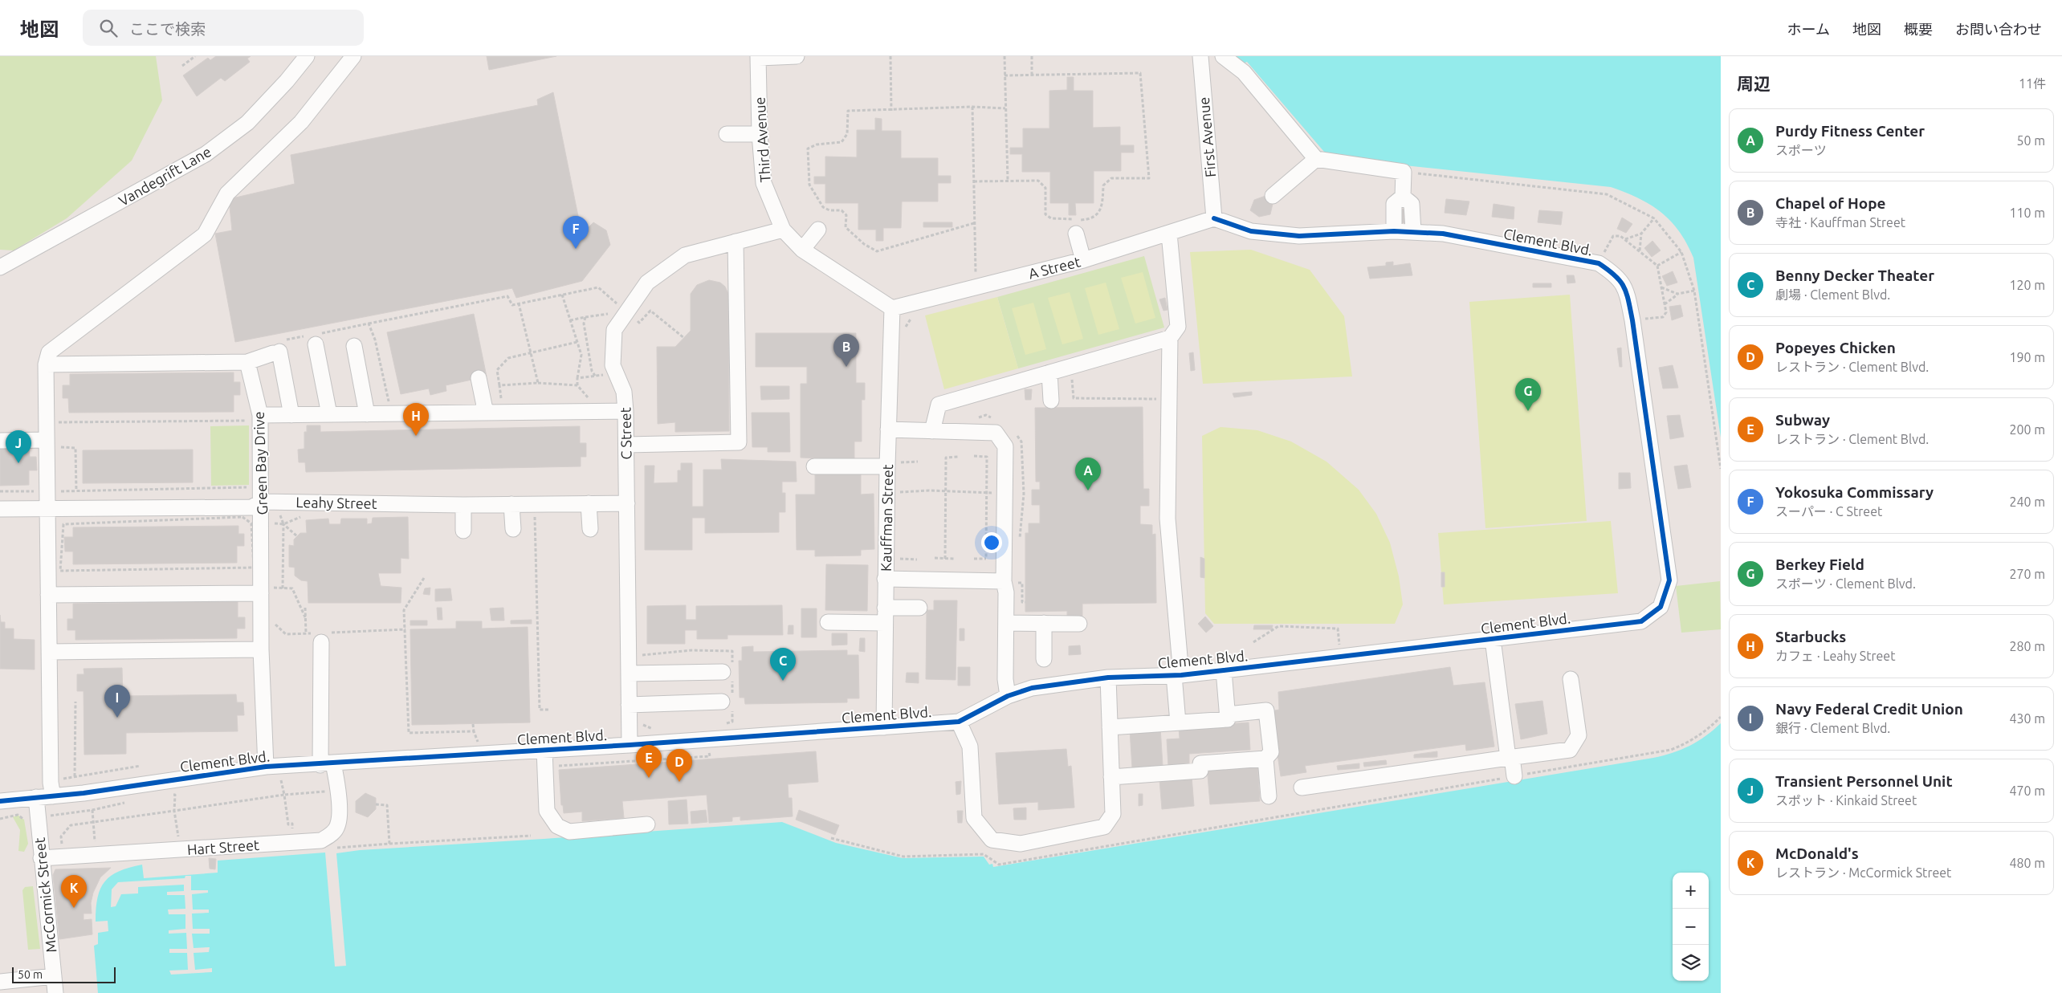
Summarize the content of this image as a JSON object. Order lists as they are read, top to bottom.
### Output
{
  "streets": {
    "street": [
      "First Avenue",
      "Third Avenue",
      "Vandegrift Lane",
      "Clement Blvd.",
      "A Street",
      "C Street",
      "Green Bay Drive",
      "Leahy Street",
      "Kauffman Street",
      "Hart Street",
      "McCormick Street"
    ]
  },
  "crossings": [
    ["First Avenue", "Clement Blvd."],
    ["First Avenue", "A Street"],
    ["Third Avenue", "A Street"],
    ["Third Avenue", "C Street"],
    ["Third Avenue", "Kauffman Street"],
    ["Clement Blvd.", "A Street"],
    ["Clement Blvd.", "C Street"],
    ["Clement Blvd.", "Green Bay Drive"],
    ["Clement Blvd.", "Kauffman Street"],
    ["Clement Blvd.", "Hart Street"],
    ["Clement Blvd.", "McCormick Street"],
    ["A Street", "Kauffman Street"],
    ["C Street", "Leahy Street"],
    ["Green Bay Drive", "Leahy Street"],
    ["Hart Street", "McCormick Street"]
  ],
  "scale_bar": "50 m",
  "page": {
    "header": "地図",
    "search": "ここで検索",
    "nav": [
      "ホーム",
      "地図",
      "概要",
      "お問い合わせ"
    ],
    "heading": ["周辺", "11件"],
    "list": [
      {
        "mark": "A",
        "name": "Purdy Fitness Center",
        "note": "スポーツ",
        "value": "50 m"
      },
      {
        "mark": "B",
        "name": "Chapel of Hope",
        "note": "寺社 · Kauffman Street",
        "value": "110 m"
      },
      {
        "mark": "C",
        "name": "Benny Decker Theater",
        "note": "劇場 · Clement Blvd.",
        "value": "120 m"
      },
      {
        "mark": "D",
        "name": "Popeyes Chicken",
        "note": "レストラン · Clement Blvd.",
        "value": "190 m"
      },
      {
        "mark": "E",
        "name": "Subway",
        "note": "レストラン · Clement Blvd.",
        "value": "200 m"
      },
      {
        "mark": "F",
        "name": "Yokosuka Commissary",
        "note": "スーパー · C Street",
        "value": "240 m"
      },
      {
        "mark": "G",
        "name": "Berkey Field",
        "note": "スポーツ · Clement Blvd.",
        "value": "270 m"
      },
      {
        "mark": "H",
        "name": "Starbucks",
        "note": "カフェ · Leahy Street",
        "value": "280 m"
      },
      {
        "mark": "I",
        "name": "Navy Federal Credit Union",
        "note": "銀行 · Clement Blvd.",
        "value": "430 m"
      },
      {
        "mark": "J",
        "name": "Transient Personnel Unit",
        "note": "スポット · Kinkaid Street",
        "value": "470 m"
      },
      {
        "mark": "K",
        "name": "McDonald's",
        "note": "レストラン · McCormick Street",
        "value": "480 m"
      }
    ],
    "pins": [
      "F",
      "B",
      "G",
      "H",
      "J",
      "A",
      "C",
      "I",
      "E",
      "D",
      "K"
    ],
    "map_buttons": ["+", "−"],
    "scale": "50 m"
  }
}
